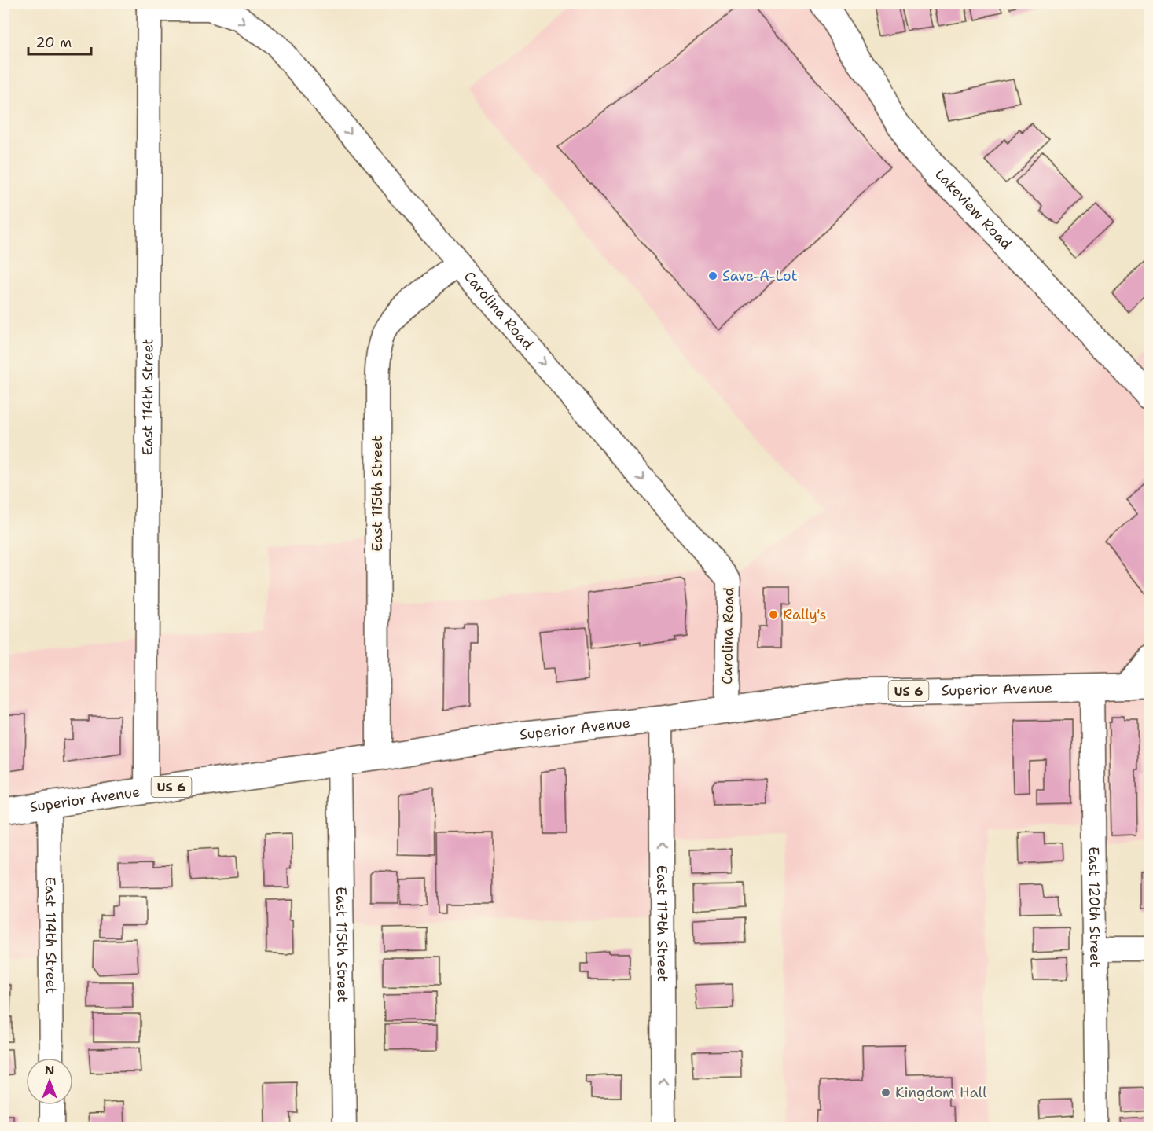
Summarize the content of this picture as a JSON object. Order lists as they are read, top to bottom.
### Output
{
  "streets": {
    "main road": ["Lakeview Road", "Superior Avenue", "US 6"],
    "street": [
      "Carolina Road",
      "East 114th Street",
      "East 115th Street",
      "East 120th Street",
      "East 117th Street"
    ]
  },
  "crossings": [
    ["Carolina Road", "East 114th Street"],
    ["Carolina Road", "East 115th Street"],
    ["Carolina Road", "Superior Avenue"],
    ["East 114th Street", "Superior Avenue"],
    ["East 115th Street", "Superior Avenue"],
    ["Superior Avenue", "East 120th Street"],
    ["Superior Avenue", "East 117th Street"]
  ],
  "one_way": ["Carolina Road", "East 117th Street"],
  "places": ["Save-A-Lot", "Rally's", "Kingdom Hall"],
  "scale_bar": "20 m",
  "north": "top"
}
